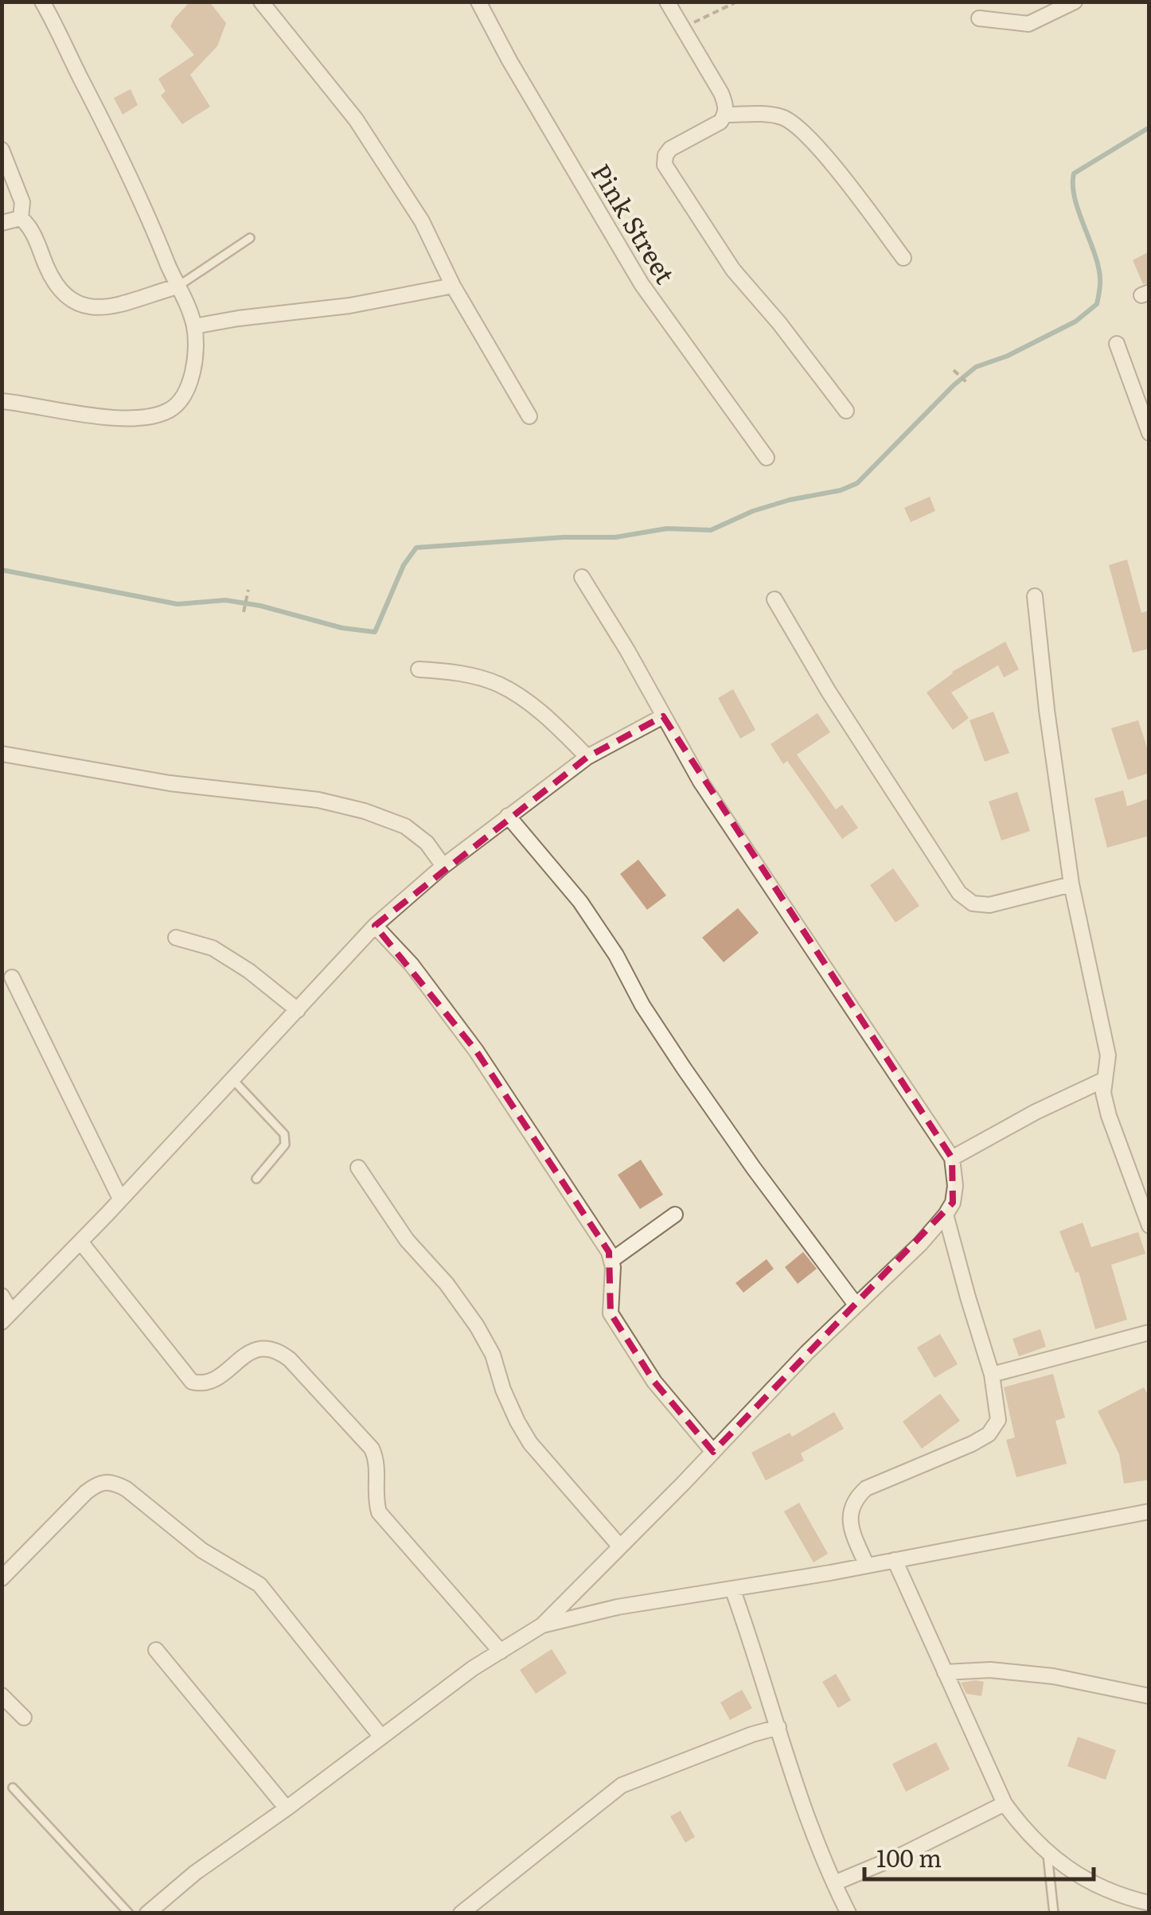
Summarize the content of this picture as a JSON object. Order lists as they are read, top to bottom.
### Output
{
  "streets": {
    "street": ["Pink Street"]
  },
  "scale_bar": "100 m"
}
